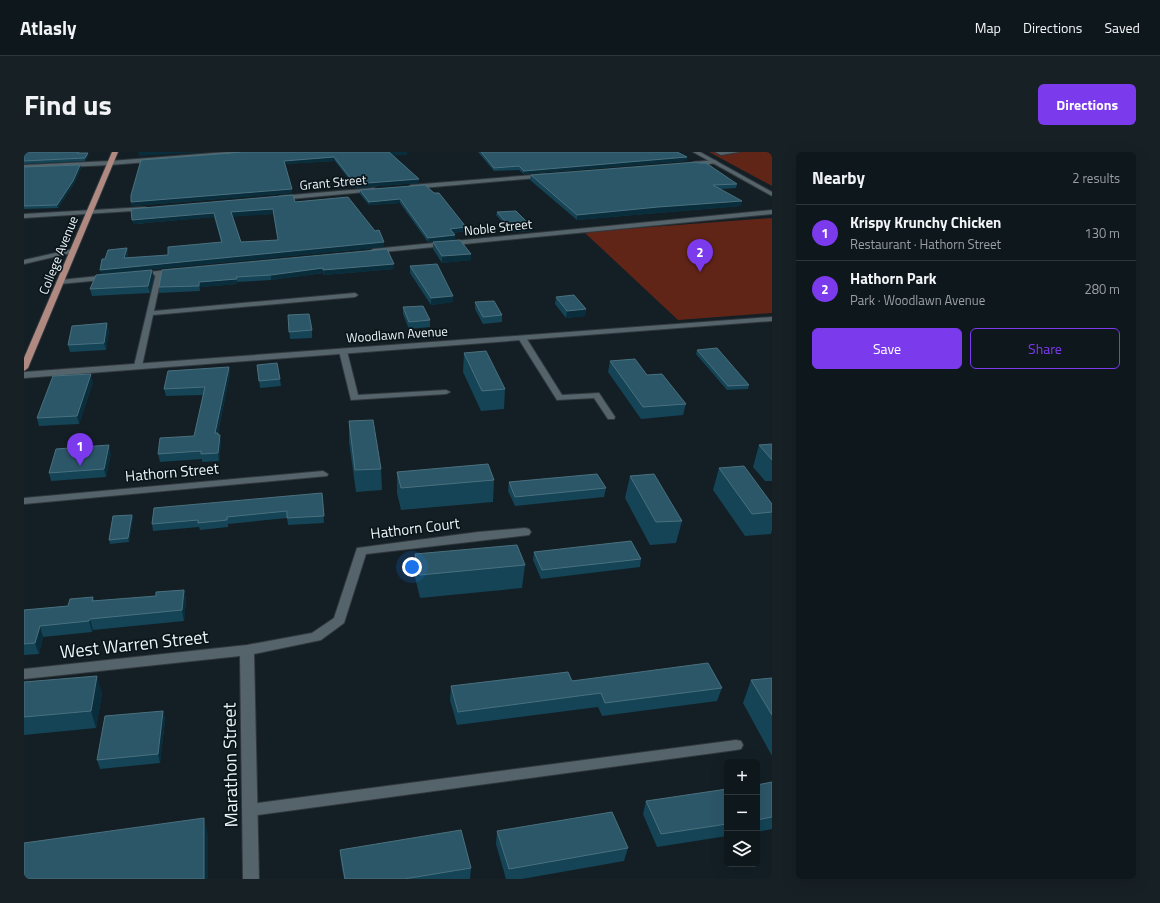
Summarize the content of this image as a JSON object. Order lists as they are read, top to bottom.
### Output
{
  "streets": {
    "main road": ["College Avenue"],
    "street": [
      "Grant Street",
      "Noble Street",
      "Woodlawn Avenue",
      "Hathorn Street",
      "Hathorn Court",
      "West Warren Street",
      "Marathon Street"
    ]
  },
  "crossings": [
    ["Hathorn Court", "West Warren Street"],
    ["Hathorn Court", "Marathon Street"],
    ["West Warren Street", "Marathon Street"]
  ],
  "page": {
    "header": "Atlasly",
    "nav": ["Map", "Directions", "Saved"],
    "title": "Find us",
    "buttons": [
      "Directions",
      ["Save", "Share"]
    ],
    "heading": ["Nearby", "2 results"],
    "list": [
      {
        "mark": "1",
        "name": "Krispy Krunchy Chicken",
        "note": "Restaurant · Hathorn Street",
        "value": "130 m"
      },
      {
        "mark": "2",
        "name": "Hathorn Park",
        "note": "Park · Woodlawn Avenue",
        "value": "280 m"
      }
    ],
    "pins": ["2", "1"],
    "map_buttons": ["+", "−"]
  }
}
